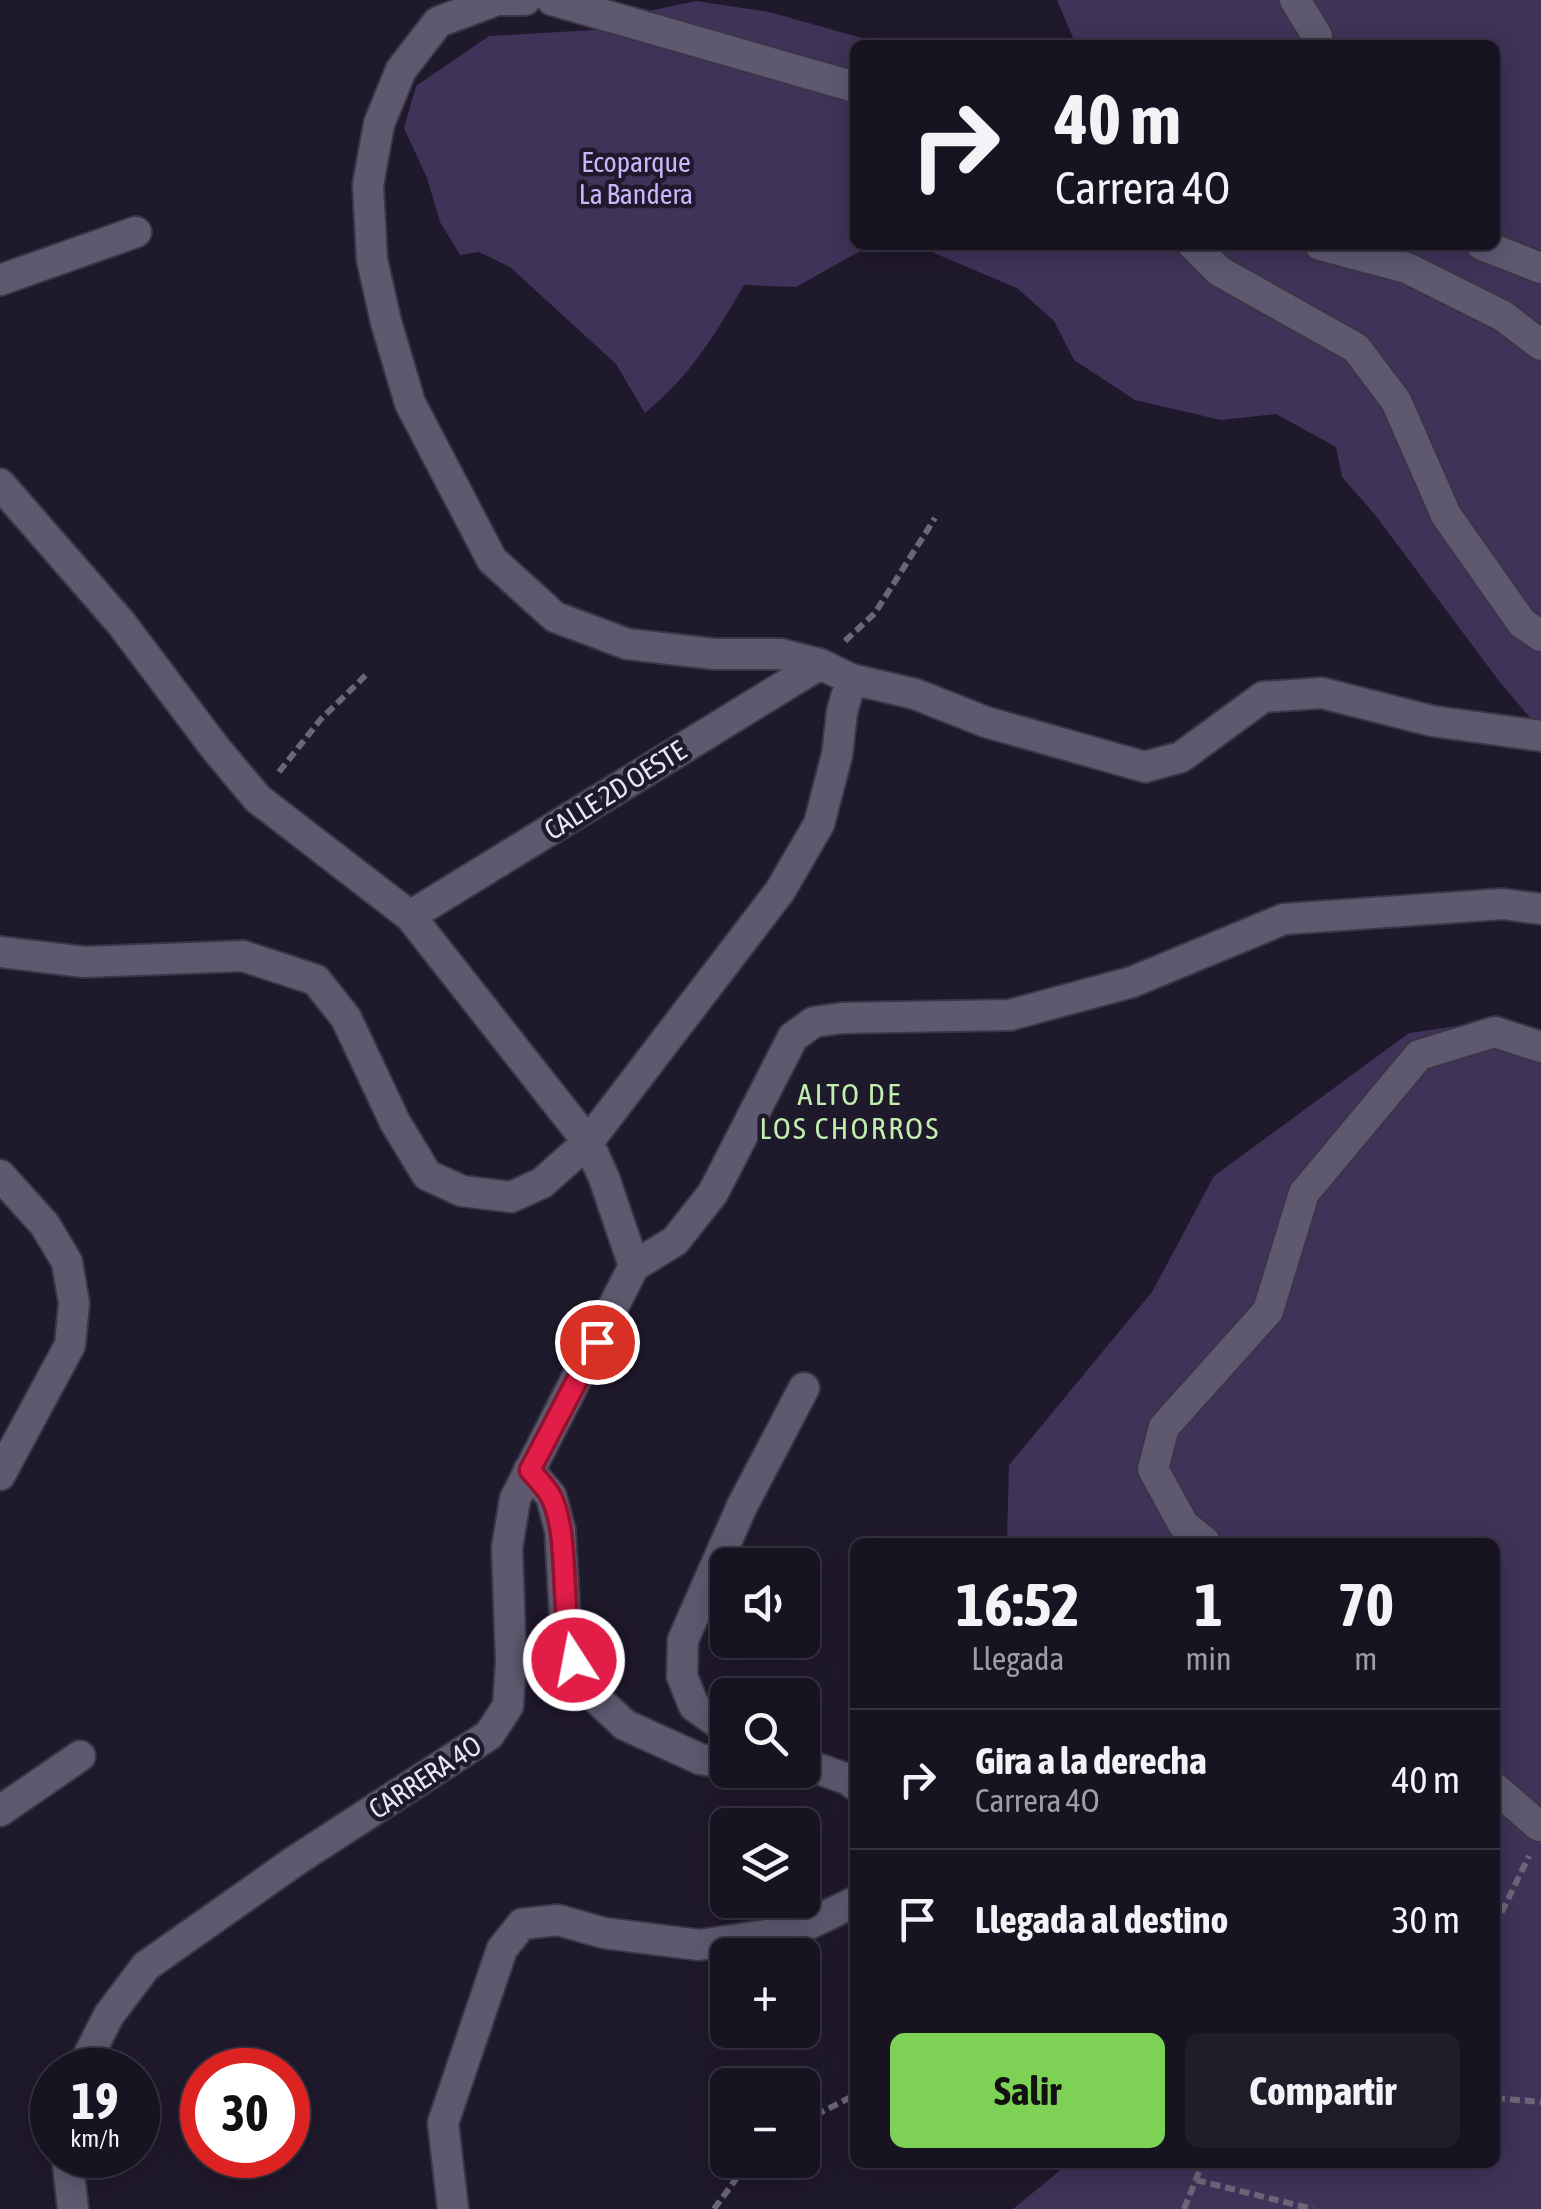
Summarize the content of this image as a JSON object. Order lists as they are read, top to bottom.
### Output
{
  "streets": {
    "street": ["CALLE 2D OESTE", "CARRERA 4O"]
  },
  "districts": ["ALTO DE LOS CHORROS"],
  "parks": ["Ecoparque La Bandera"],
  "page": {
    "turn": ["40 m", "Carrera 4O"],
    "eta": [
      "16:52",
      "Llegada",
      "1",
      "min",
      "70",
      "m"
    ],
    "map_buttons": ["+", "−"],
    "list": [
      {
        "name": "Gira a la derecha",
        "note": "Carrera 4O",
        "value": "40 m"
      },
      {
        "name": "Llegada al destino",
        "value": "30 m"
      }
    ],
    "buttons": ["Salir", "Compartir"],
    "speed": "19 km/h",
    "limit": "30"
  }
}
